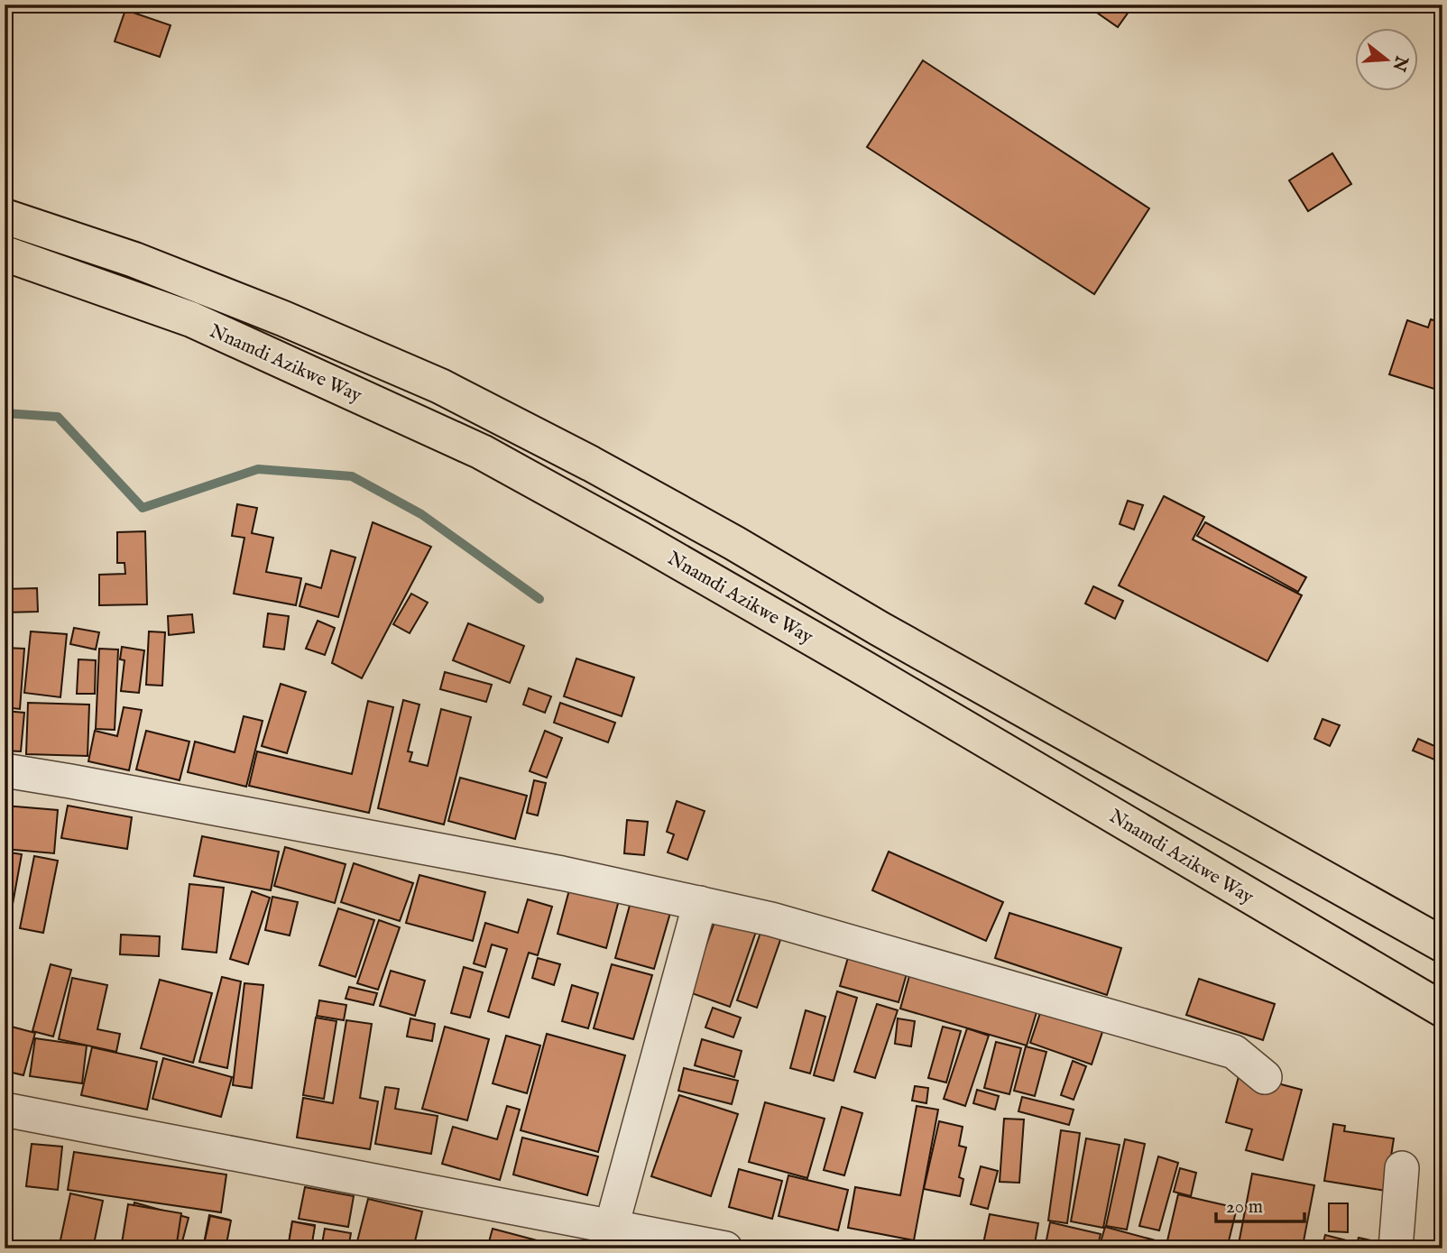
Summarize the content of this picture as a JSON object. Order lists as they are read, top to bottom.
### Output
{
  "streets": {
    "highway": ["Nnamdi Azikwe Way"]
  },
  "scale_bar": "20 m",
  "north": "right"
}
